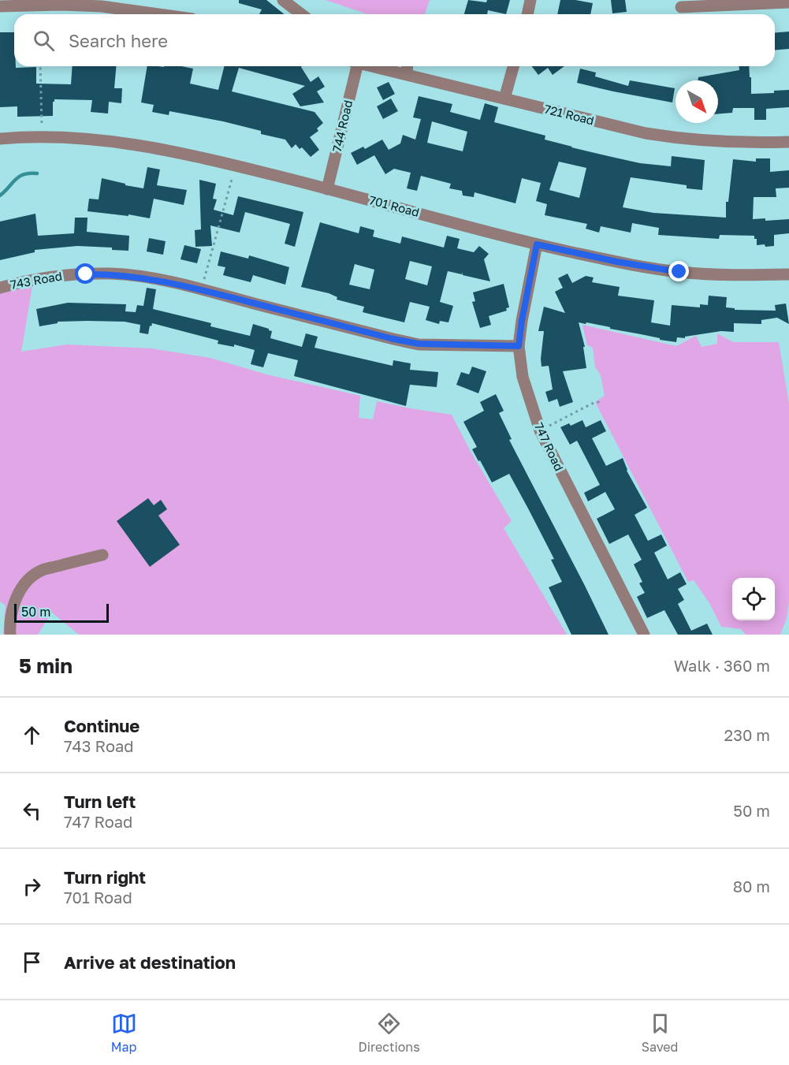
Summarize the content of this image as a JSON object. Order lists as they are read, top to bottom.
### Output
{
  "streets": {
    "street": [
      "721 Road",
      "744 Road",
      "701 Road",
      "743 Road",
      "747 Road"
    ]
  },
  "crossings": [
    ["744 Road", "701 Road"],
    ["701 Road", "747 Road"],
    ["743 Road", "747 Road"]
  ],
  "scale_bar": "50 m",
  "north": "bottom right",
  "page": {
    "search": "Search here",
    "scale": "50 m",
    "heading": ["5 min", "Walk · 360 m"],
    "list": [
      ["Continue", "743 Road", "230 m"],
      ["Turn left", "747 Road", "50 m"],
      ["Turn right", "701 Road", "80 m"],
      "Arrive at destination"
    ],
    "nav": ["Map", "Directions", "Saved"]
  }
}
